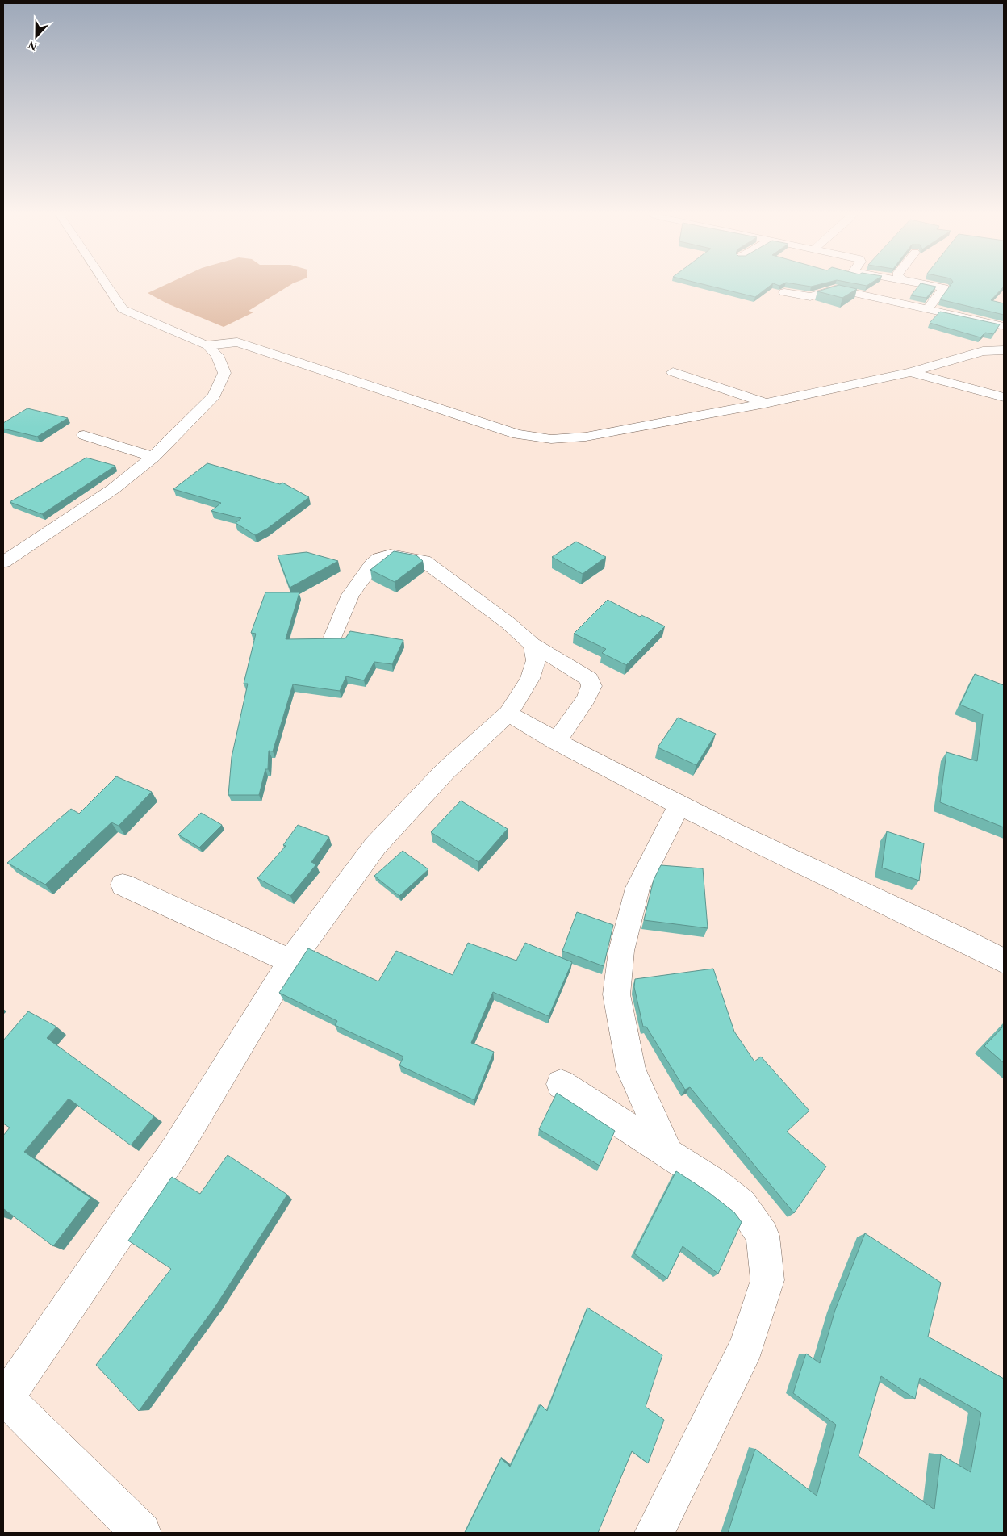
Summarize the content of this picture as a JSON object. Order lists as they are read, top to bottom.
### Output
{
  "north": "bottom"
}
